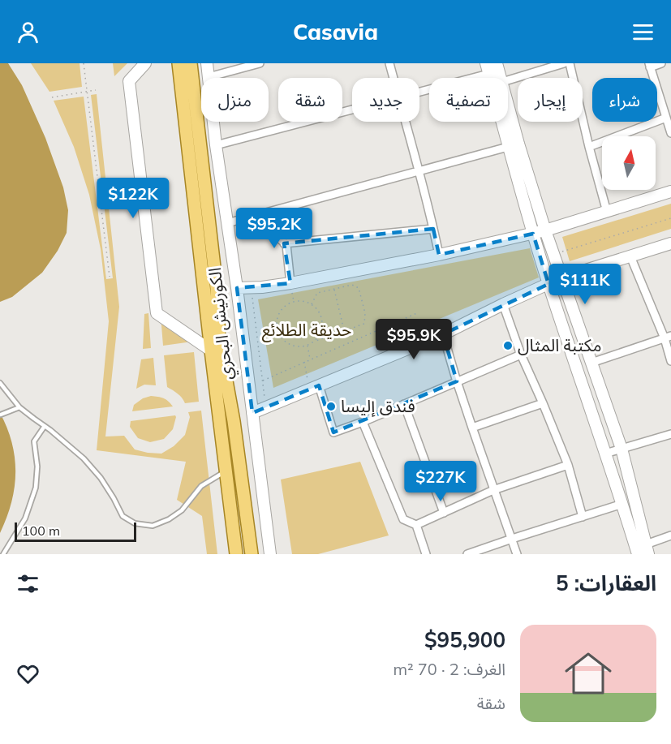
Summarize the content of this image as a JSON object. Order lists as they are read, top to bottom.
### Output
{
  "streets": {
    "main road": ["الكورنيش البحري"]
  },
  "parks": ["حديقة الطلائع"],
  "places": ["مكتبة المثال", "فندق إليسا"],
  "scale_bar": "100 m",
  "north": "top",
  "page": {
    "header": "Casavia",
    "chip": [
      "شراء",
      "إيجار",
      "تصفية",
      "جديد",
      "شقة",
      "منزل"
    ],
    "price": [
      "$122K",
      "$95.2K",
      "$111K",
      "$95.9K",
      "$227K"
    ],
    "scale": "100 m",
    "heading": "العقارات: 5",
    "list": [
      {
        "name": "$95,900",
        "note": "الغرف: 2 · 70 m² · شقة"
      }
    ]
  }
}
